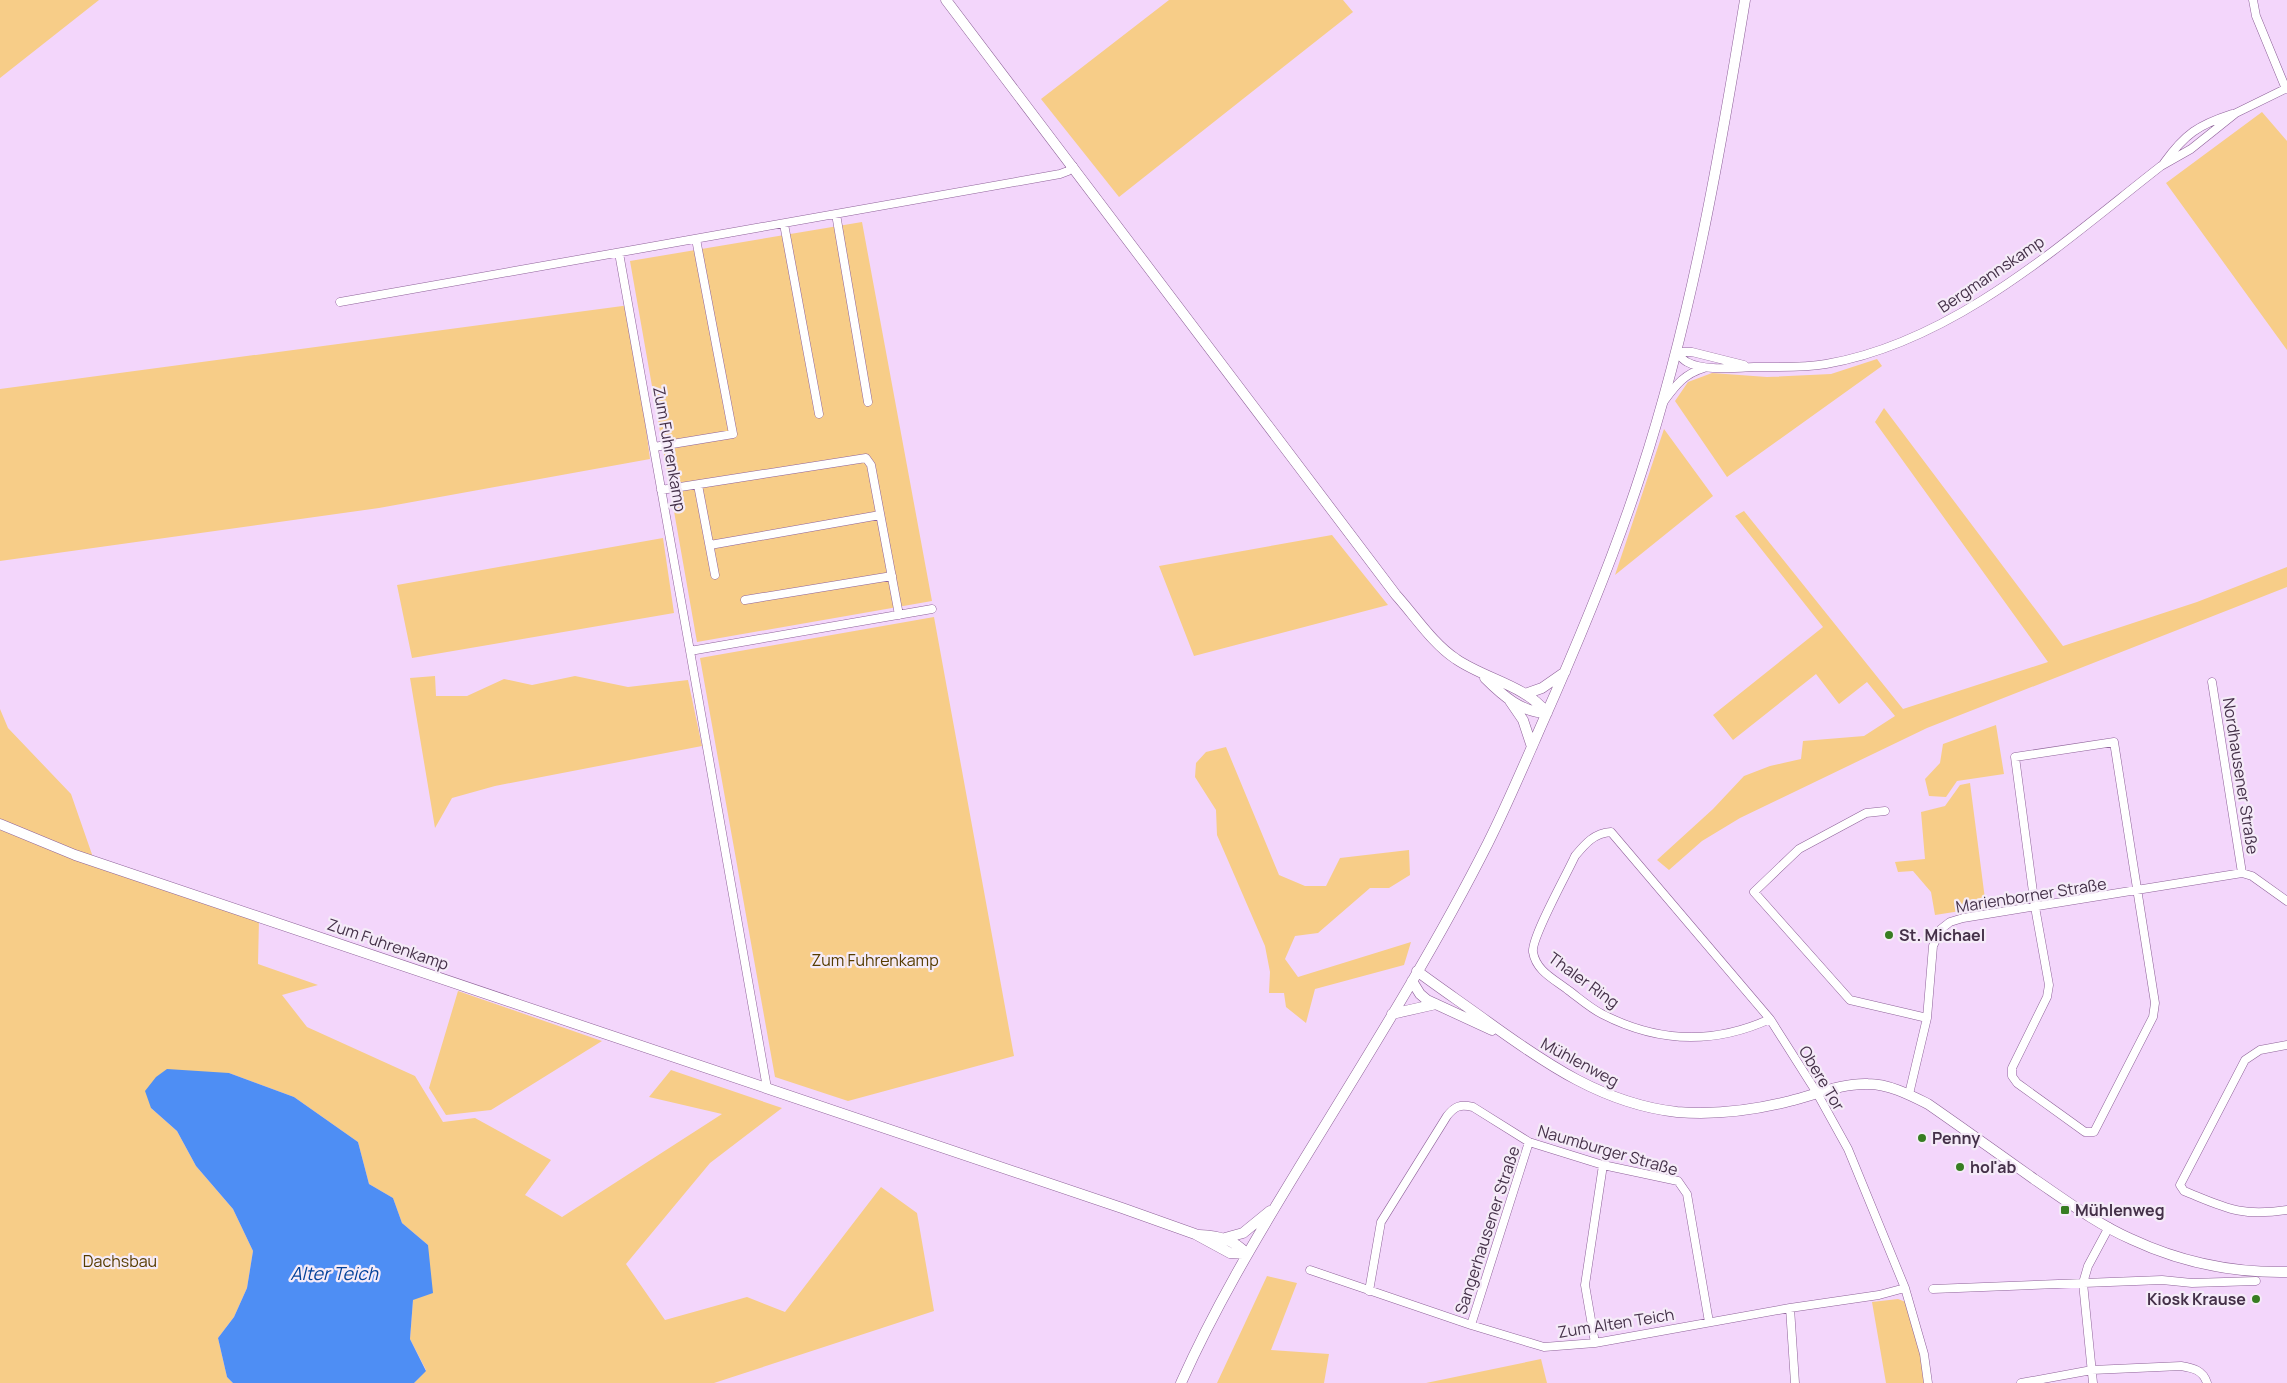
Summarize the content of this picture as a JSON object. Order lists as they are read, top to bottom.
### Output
{
  "streets": {
    "main road": ["Zum Fuhrenkamp", "Mühlenweg"],
    "street": [
      "Bergmannskamp",
      "Nordhausener Straße",
      "Marienborner Straße",
      "Thaler Ring",
      "Obere Tor",
      "Naumburger Straße",
      "Sangerhausener Straße",
      "Zum Alten Teich"
    ]
  },
  "crossings": [
    ["Nordhausener Straße", "Marienborner Straße"],
    ["Marienborner Straße", "Mühlenweg"],
    ["Thaler Ring", "Obere Tor"],
    ["Mühlenweg", "Obere Tor"],
    ["Obere Tor", "Zum Alten Teich"],
    ["Naumburger Straße", "Sangerhausener Straße"],
    ["Naumburger Straße", "Zum Alten Teich"],
    ["Sangerhausener Straße", "Zum Alten Teich"]
  ],
  "water": ["Alter Teich"],
  "parks": ["Zum Fuhrenkamp", "Dachsbau"],
  "places": {
    "other": [
      "St. Michael",
      "Penny",
      "hol'ab",
      "Kiosk Krause"
    ],
    "transit": ["Mühlenweg"]
  }
}
